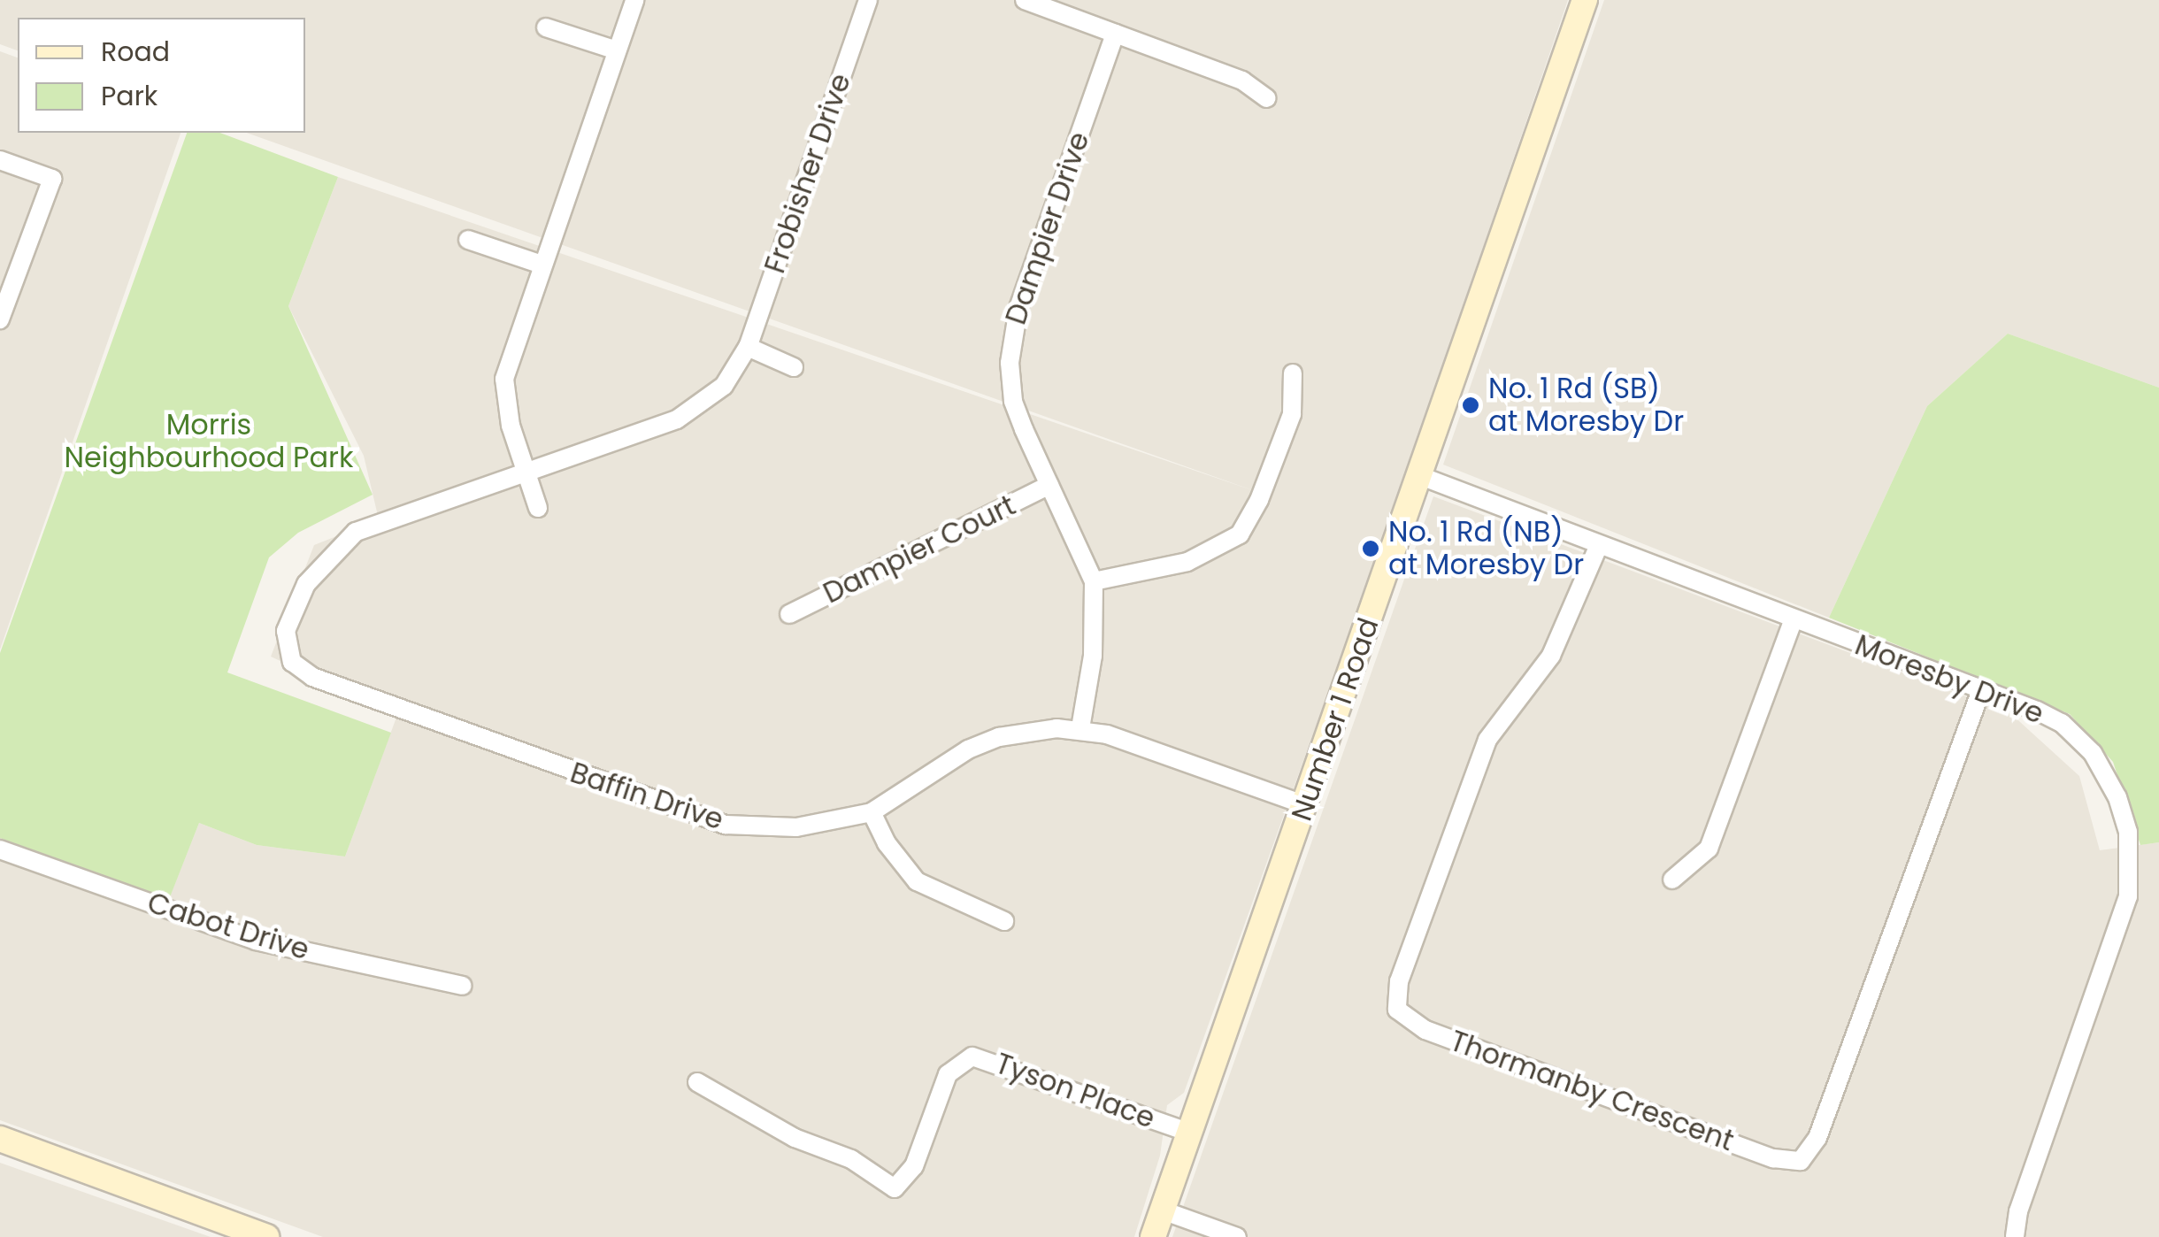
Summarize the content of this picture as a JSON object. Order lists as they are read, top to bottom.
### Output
{
  "streets": {
    "main road": ["Number 1 Road"],
    "street": [
      "Frobisher Drive",
      "Dampier Drive",
      "Dampier Court",
      "Moresby Drive",
      "Baffin Drive",
      "Cabot Drive",
      "Tyson Place",
      "Thormanby Crescent"
    ]
  },
  "crossings": [
    ["Frobisher Drive", "Baffin Drive"],
    ["Dampier Drive", "Dampier Court"],
    ["Dampier Drive", "Baffin Drive"],
    ["Moresby Drive", "Number 1 Road"],
    ["Moresby Drive", "Thormanby Crescent"],
    ["Number 1 Road", "Baffin Drive"],
    ["Number 1 Road", "Tyson Place"]
  ],
  "parks": ["Morris Neighbourhood Park"],
  "places": ["No. 1 Rd (SB) at Moresby Dr", "No. 1 Rd (NB) at Moresby Dr"],
  "legend": ["Road", "Park"]
}
